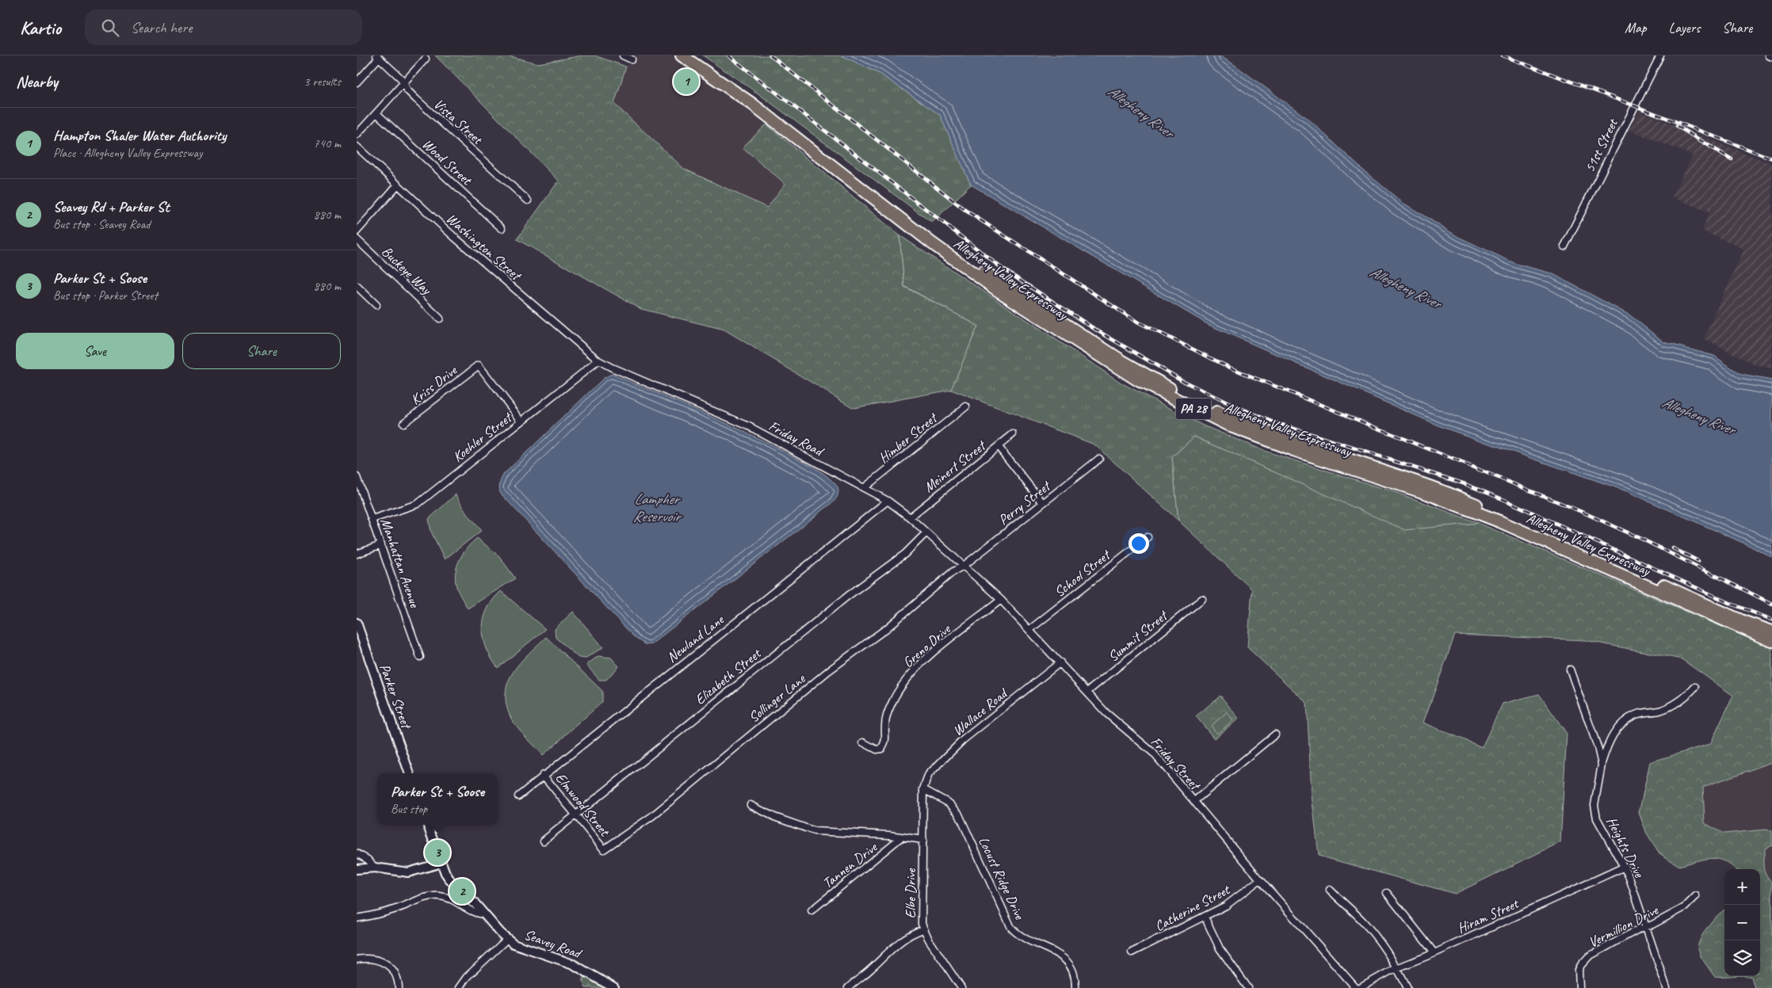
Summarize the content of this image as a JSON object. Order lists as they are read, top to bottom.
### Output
{
  "streets": {
    "highway": ["Allegheny Valley Expressway", "PA 28"],
    "street": [
      "Vista Street",
      "51st Street",
      "Wood Street",
      "Washington Street",
      "Buckeye Way",
      "Kriss Drive",
      "Koehler Street",
      "Friday Road",
      "Himber Street",
      "Meinert Street",
      "Perry Street",
      "Manhattan Avenue",
      "School Street",
      "Summit Street",
      "Newland Lane",
      "Greno Drive",
      "Elizabeth Street",
      "Parker Street",
      "Sollinger Lane",
      "Wallace Road",
      "Friday Street",
      "Elmwood Street",
      "Heights Drive",
      "Tannen Drive",
      "Locust Ridge Drive",
      "Elbe Drive",
      "Catherine Street",
      "Hiram Street",
      "Vermillion Drive",
      "Seavey Road"
    ]
  },
  "crossings": [
    ["Washington Street", "Koehler Street"],
    ["Washington Street", "Friday Road"],
    ["Kriss Drive", "Koehler Street"],
    ["Koehler Street", "Friday Road"],
    ["Koehler Street", "Manhattan Avenue"],
    ["Friday Road", "Himber Street"],
    ["Friday Road", "Meinert Street"],
    ["Friday Road", "Perry Street"],
    ["Friday Road", "Newland Lane"],
    ["Friday Road", "Elizabeth Street"],
    ["Friday Road", "Sollinger Lane"],
    ["Friday Road", "Friday Street"],
    ["Perry Street", "Sollinger Lane"],
    ["Perry Street", "Friday Street"],
    ["School Street", "Friday Street"],
    ["Summit Street", "Friday Street"],
    ["Newland Lane", "Elmwood Street"],
    ["Greno Drive", "Friday Street"],
    ["Elizabeth Street", "Elmwood Street"],
    ["Sollinger Lane", "Friday Street"],
    ["Sollinger Lane", "Elmwood Street"],
    ["Wallace Road", "Friday Street"],
    ["Wallace Road", "Locust Ridge Drive"],
    ["Wallace Road", "Elbe Drive"],
    ["Friday Street", "Catherine Street"],
    ["Heights Drive", "Hiram Street"],
    ["Heights Drive", "Vermillion Drive"],
    ["Locust Ridge Drive", "Elbe Drive"]
  ],
  "water": ["Allegheny River", "Lampher Reservoir"],
  "page": {
    "header": "Kartio",
    "search": "Search here",
    "nav": ["Map", "Layers", "Share"],
    "heading": ["Nearby", "3 results"],
    "pins": ["1", "3", "2"],
    "list": [
      {
        "mark": "1",
        "name": "Hampton Shaler Water Authority",
        "note": "Place · Allegheny Valley Expressway",
        "value": "740 m"
      },
      {
        "mark": "2",
        "name": "Seavey Rd + Parker St",
        "note": "Bus stop · Seavey Road",
        "value": "880 m"
      },
      {
        "mark": "3",
        "name": "Parker St + Soose",
        "note": "Bus stop · Parker Street",
        "value": "880 m"
      }
    ],
    "buttons": ["Save", "Share"],
    "popup": ["Parker St + Soose", "Bus stop"],
    "map_buttons": ["+", "−"]
  }
}
